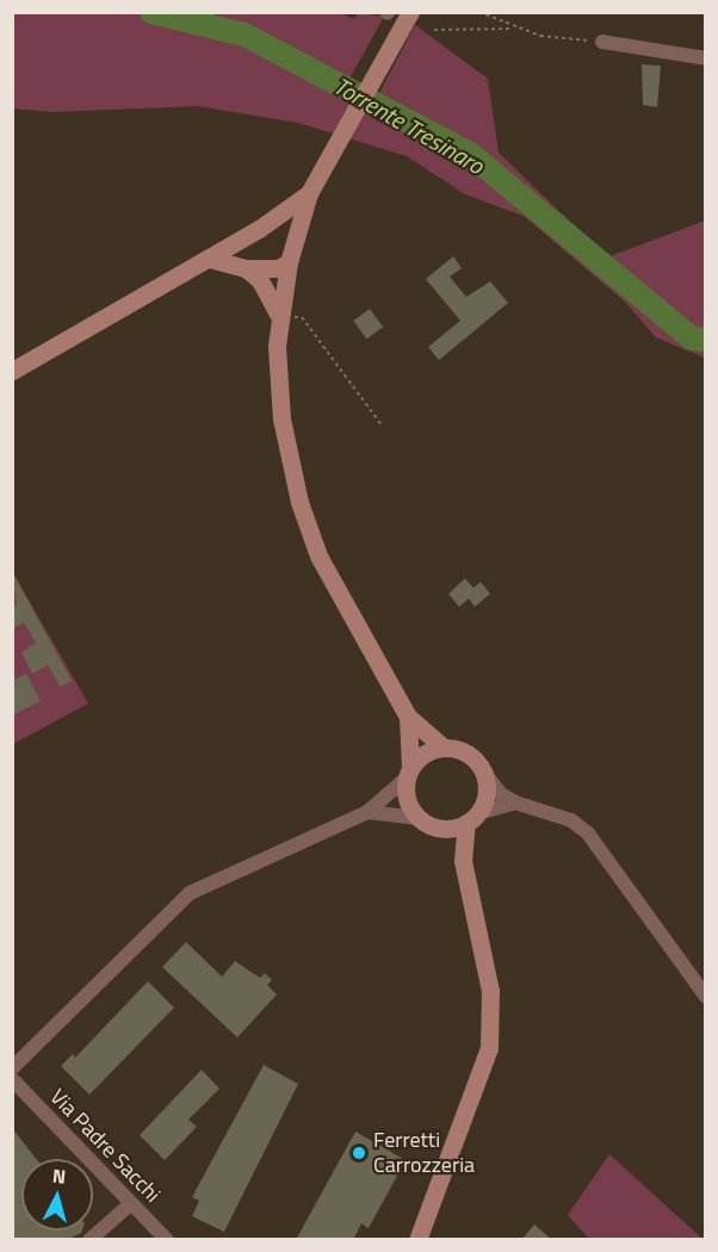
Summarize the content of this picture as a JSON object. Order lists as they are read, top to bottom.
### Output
{
  "streets": {
    "street": ["Via Padre Sacchi"]
  },
  "water": ["Torrente Tresinaro"],
  "places": ["Ferretti Carrozzeria"],
  "north": "top"
}
